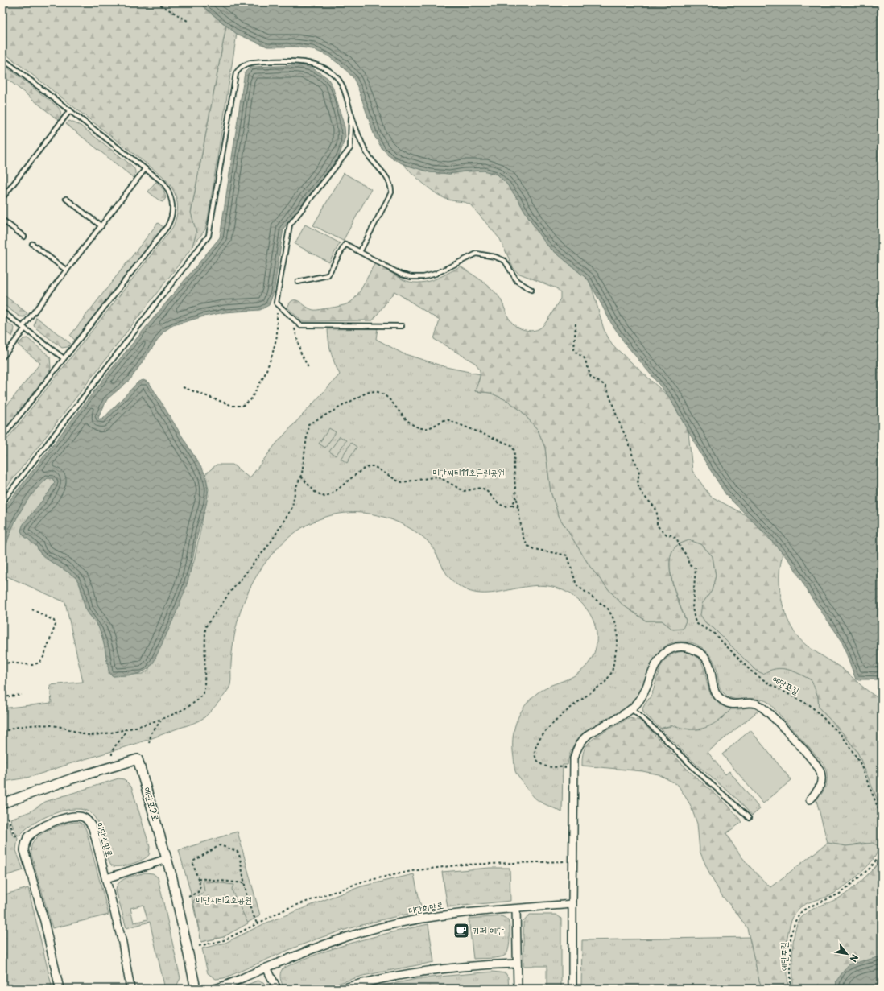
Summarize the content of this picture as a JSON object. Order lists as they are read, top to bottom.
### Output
{
  "streets": {
    "street": ["예단포2로", "미단소망로", "미단희망로"],
    "path": ["예단포길"]
  },
  "parks": ["미단씨티11호근린공원", "미단시티2호공원"],
  "places": {
    "cafe": ["카페 예단"]
  },
  "north": "bottom right"
}
